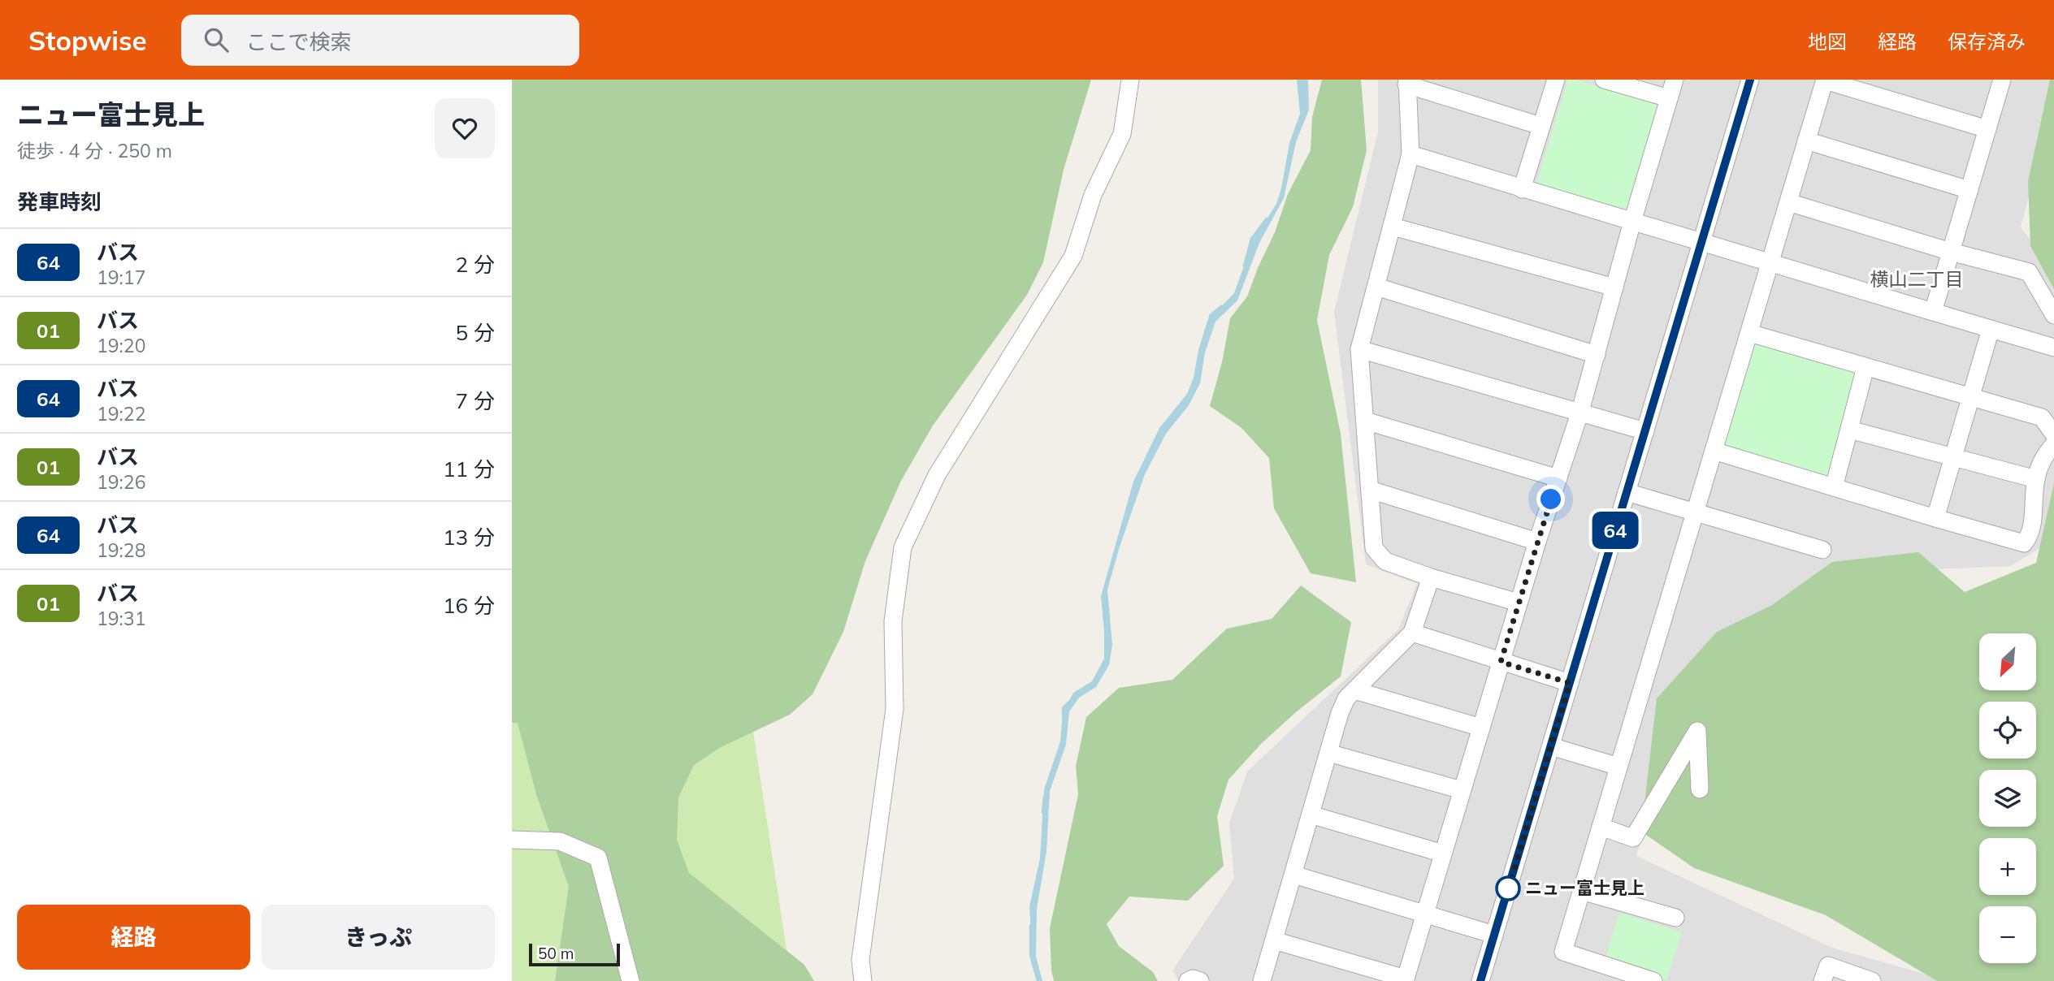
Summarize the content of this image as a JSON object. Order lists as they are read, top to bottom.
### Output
{
  "districts": ["横山二丁目"],
  "places": ["ニュー富士見上"],
  "lines": ["bus line 64"],
  "scale_bar": "50 m",
  "north": "bottom left",
  "page": {
    "header": "Stopwise",
    "search": "ここで検索",
    "nav": ["地図", "経路", "保存済み"],
    "heading": [
      ["ニュー富士見上", "徒歩 · 4 分 · 250 m"],
      "発車時刻"
    ],
    "on_map": "64",
    "list": [
      {
        "mark": "64",
        "name": "バス",
        "note": "19:17",
        "value": "2 分"
      },
      {
        "mark": "01",
        "name": "バス",
        "note": "19:20",
        "value": "5 分"
      },
      {
        "mark": "64",
        "name": "バス",
        "note": "19:22",
        "value": "7 分"
      },
      {
        "mark": "01",
        "name": "バス",
        "note": "19:26",
        "value": "11 分"
      },
      {
        "mark": "64",
        "name": "バス",
        "note": "19:28",
        "value": "13 分"
      },
      {
        "mark": "01",
        "name": "バス",
        "note": "19:31",
        "value": "16 分"
      }
    ],
    "map_buttons": ["+", "−"],
    "buttons": ["経路", "きっぷ"],
    "scale": "50 m"
  }
}
